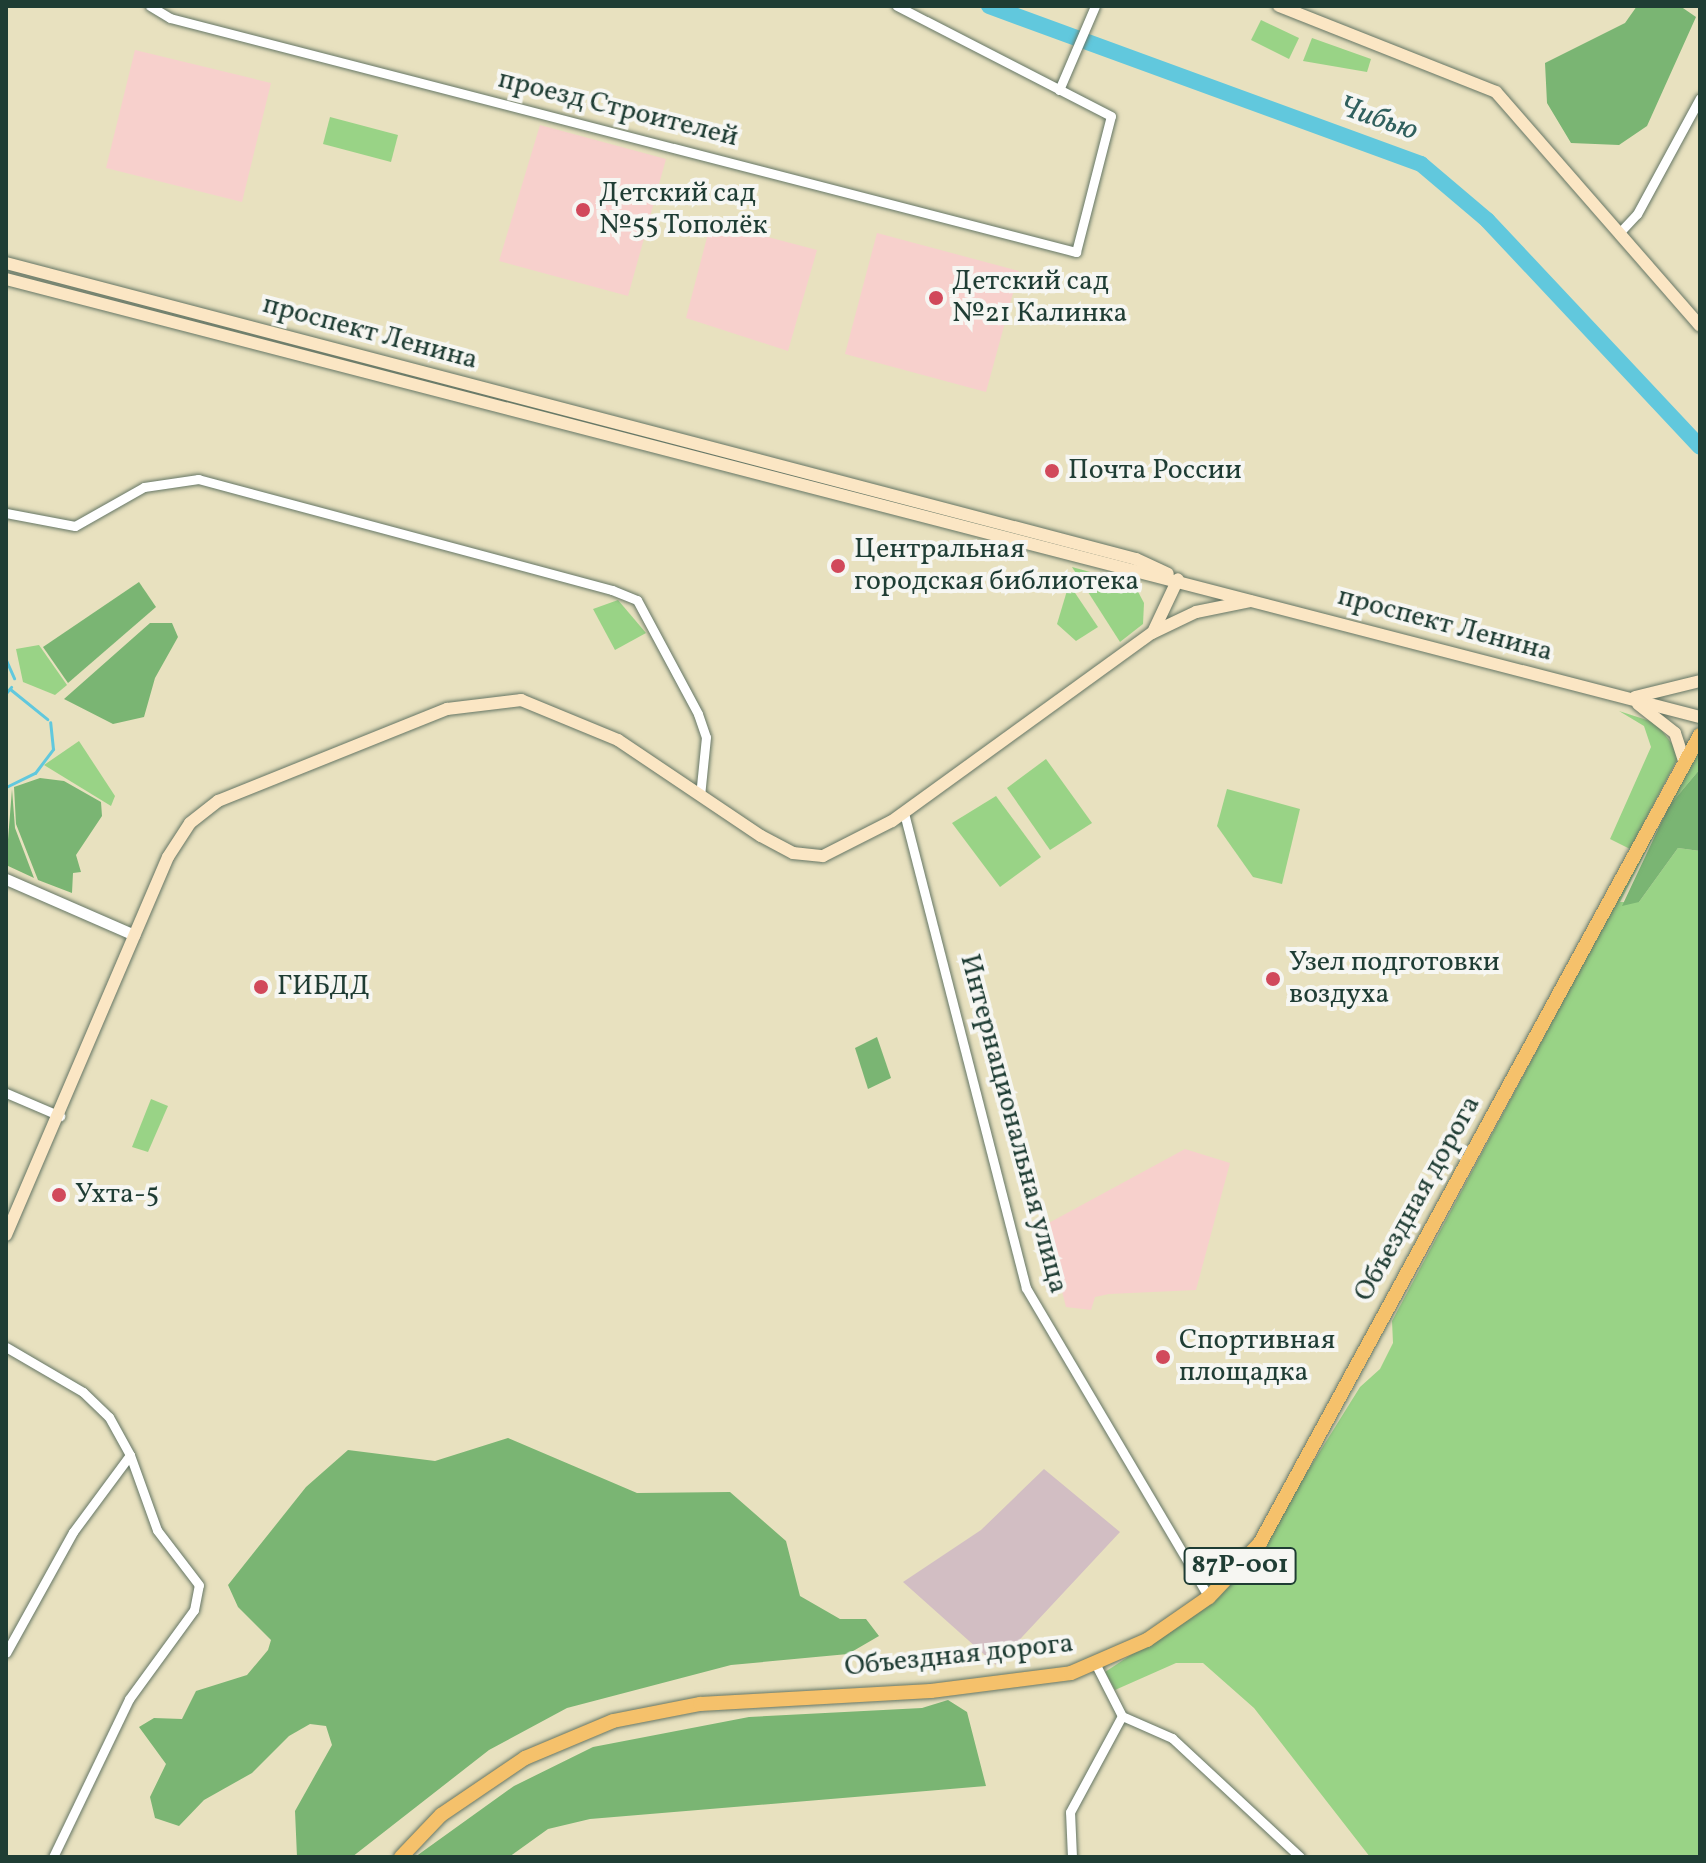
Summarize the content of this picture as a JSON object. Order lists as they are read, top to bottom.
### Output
{
  "streets": {
    "main road": ["проспект Ленина", "Объездная дорога", "87Р-001"],
    "street": ["проезд Строителей", "Интернациональная улица"]
  },
  "crossings": [
    ["Интернациональная улица", "Объездная дорога"],
    ["Объездная дорога", "87Р-001"]
  ],
  "water": ["Чибью"],
  "places": [
    "Детский сад №55 Тополёк",
    "Детский сад №21 Калинка",
    "Почта России",
    "Центральная городская библиотека",
    "Узел подготовки воздуха",
    "ГИБДД",
    "Ухта-5",
    "Спортивная площадка"
  ]
}
